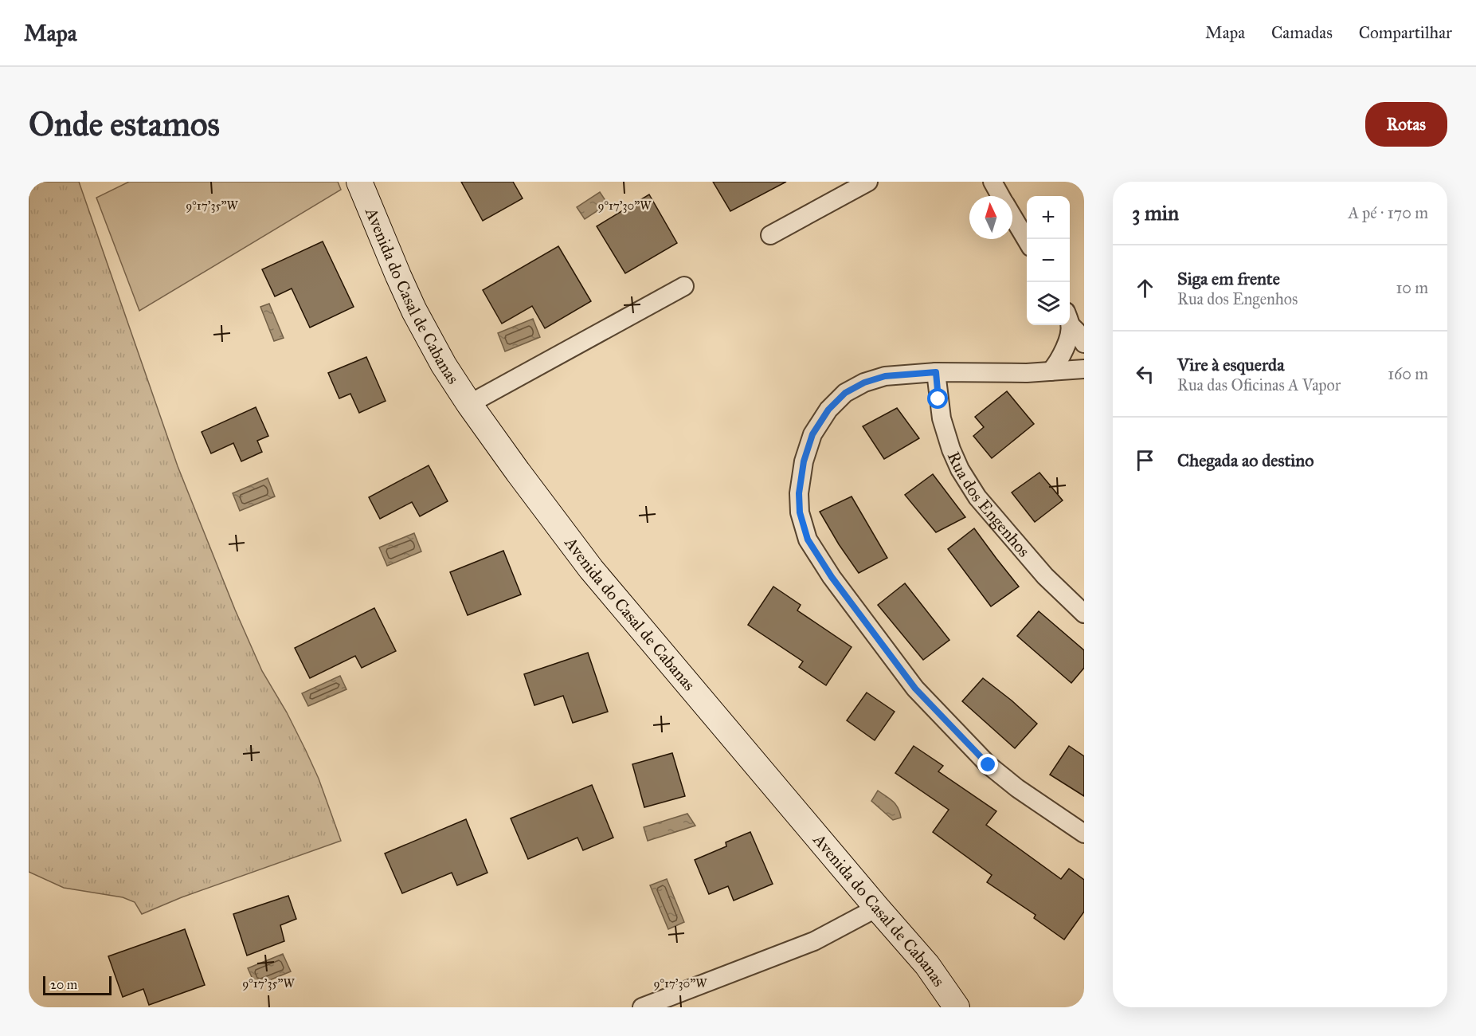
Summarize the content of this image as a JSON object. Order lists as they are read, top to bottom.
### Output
{
  "streets": {
    "street": ["Avenida do Casal de Cabanas", "Rua dos Engenhos"]
  },
  "scale_bar": "20 m",
  "north": "top",
  "page": {
    "header": "Mapa",
    "nav": ["Mapa", "Camadas", "Compartilhar"],
    "buttons": "Rotas",
    "title": "Onde estamos",
    "heading": ["3 min", "A pé · 170 m"],
    "map_buttons": ["+", "−"],
    "list": [
      ["Siga em frente", "Rua dos Engenhos", "10 m"],
      ["Vire à esquerda", "Rua das Oficinas A Vapor", "160 m"],
      "Chegada ao destino"
    ],
    "scale": "20 m"
  },
  "coordinates": ["9°17'35\"W", "9°17'30\"W"]
}
